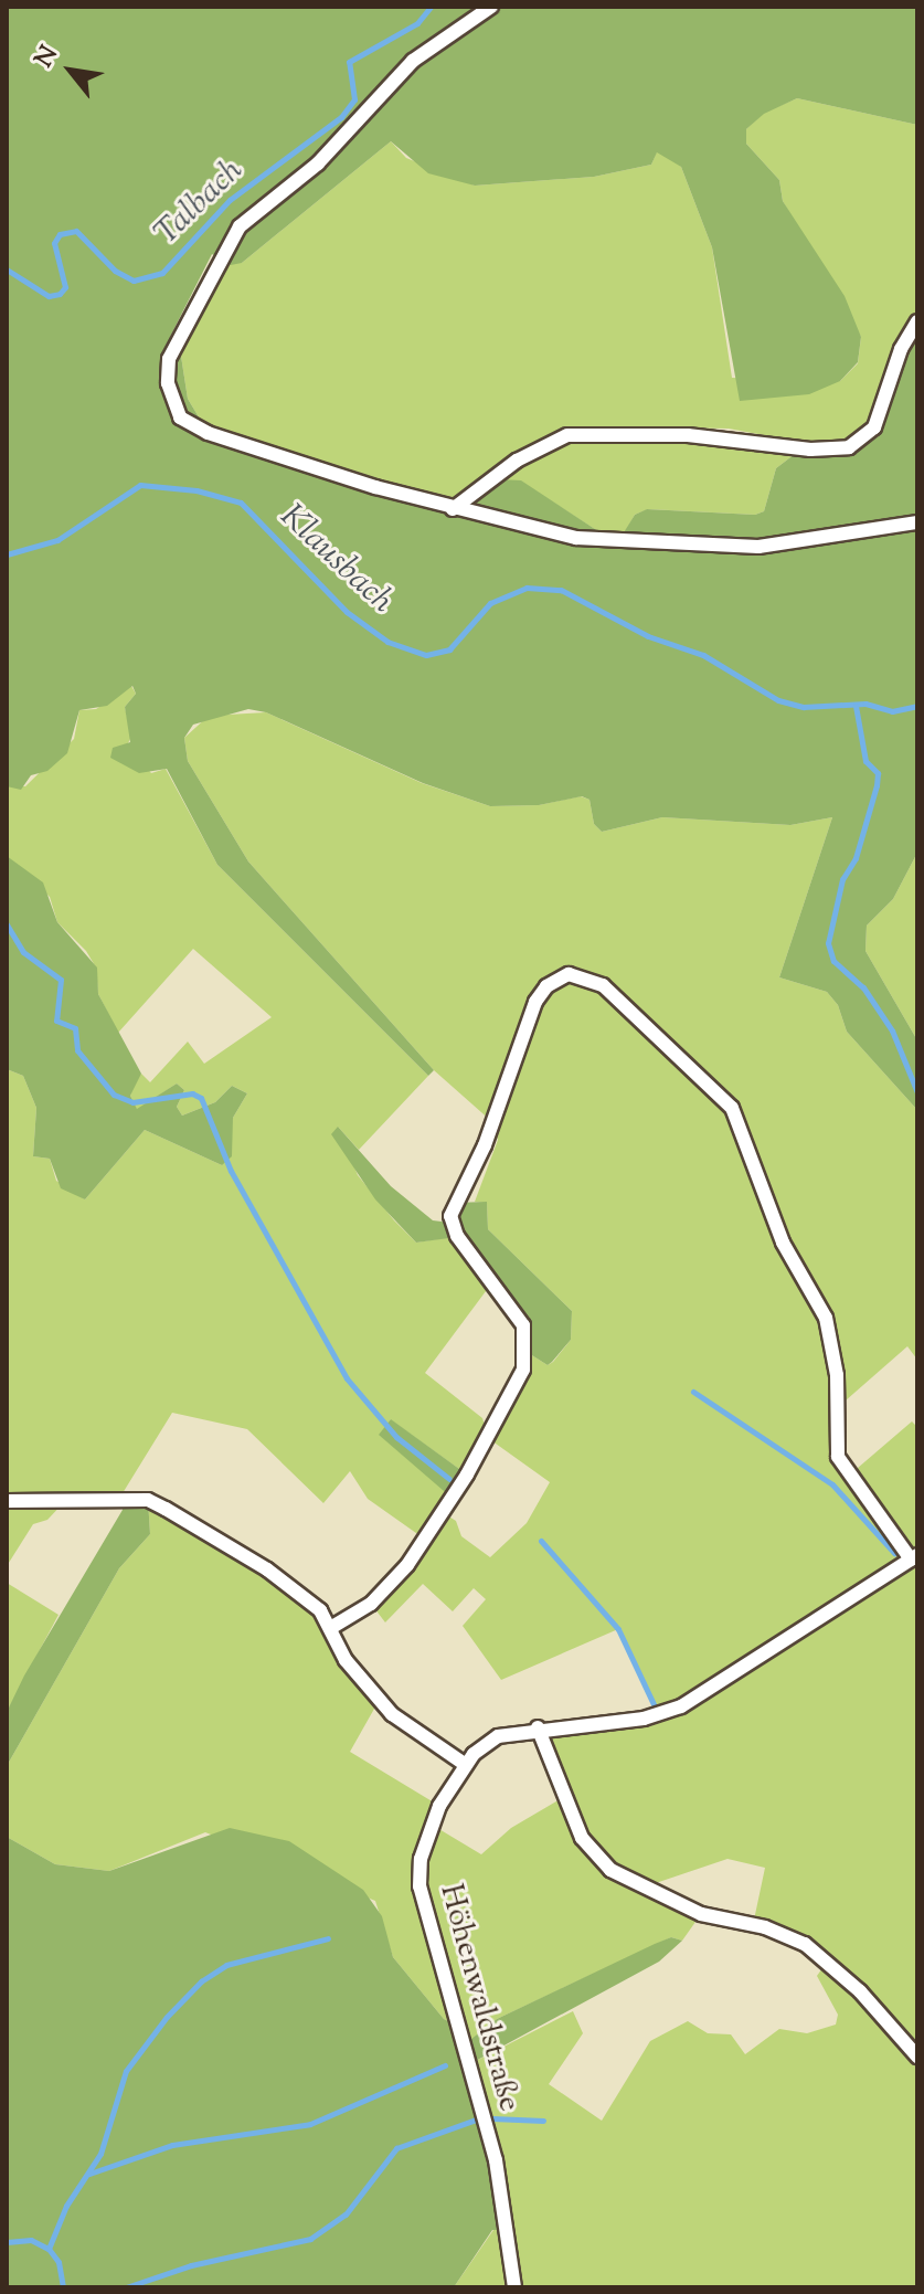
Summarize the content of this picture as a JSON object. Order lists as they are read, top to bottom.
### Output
{
  "streets": {
    "street": ["Höhenwaldstraße"]
  },
  "water": ["Talbach", "Klausbach"],
  "north": "top left"
}
